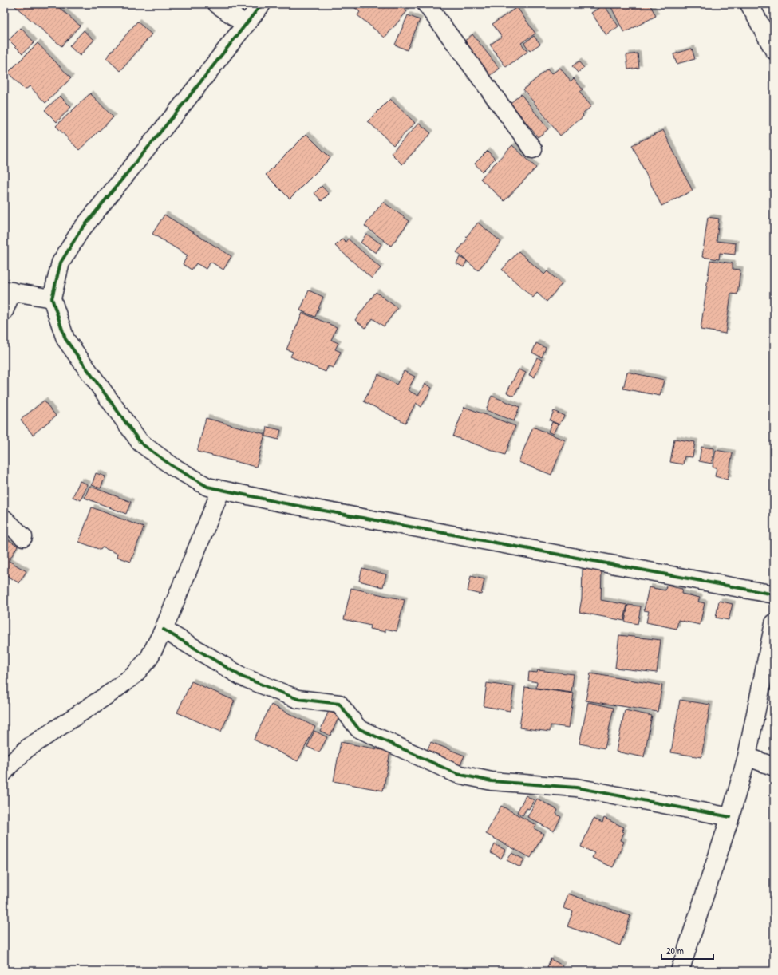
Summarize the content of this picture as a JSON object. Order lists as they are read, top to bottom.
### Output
{
  "scale_bar": "20 m"
}
